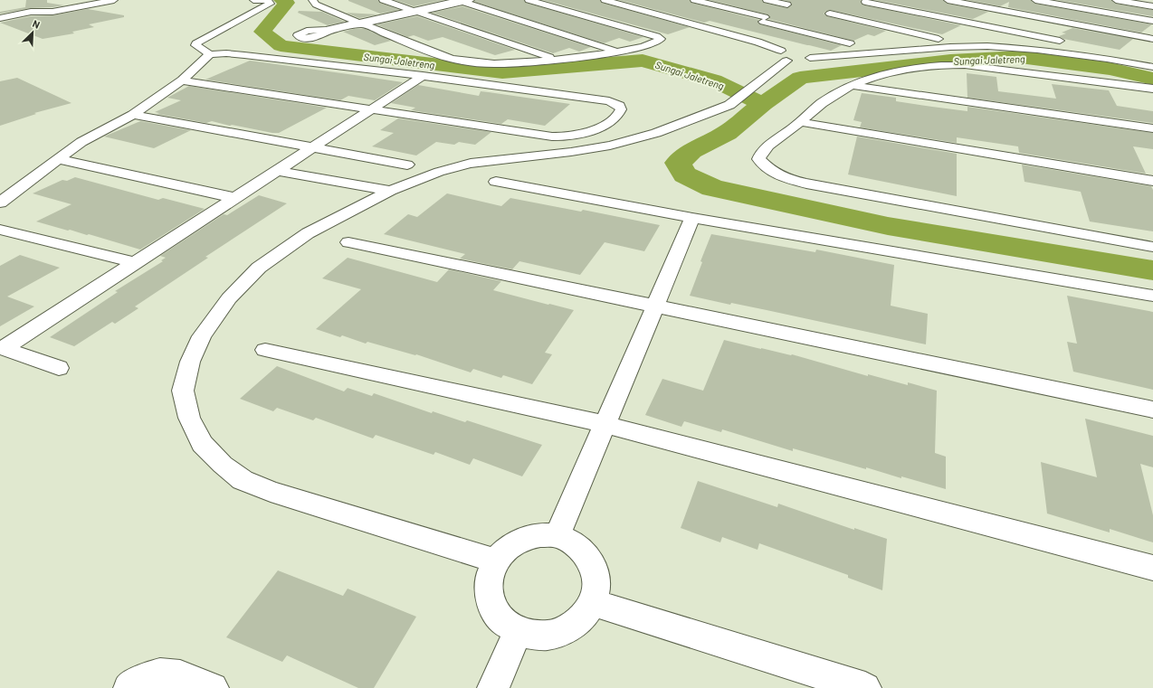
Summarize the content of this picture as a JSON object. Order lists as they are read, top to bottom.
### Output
{
  "water": ["Sungai Jaletreng"],
  "north": "top right"
}
